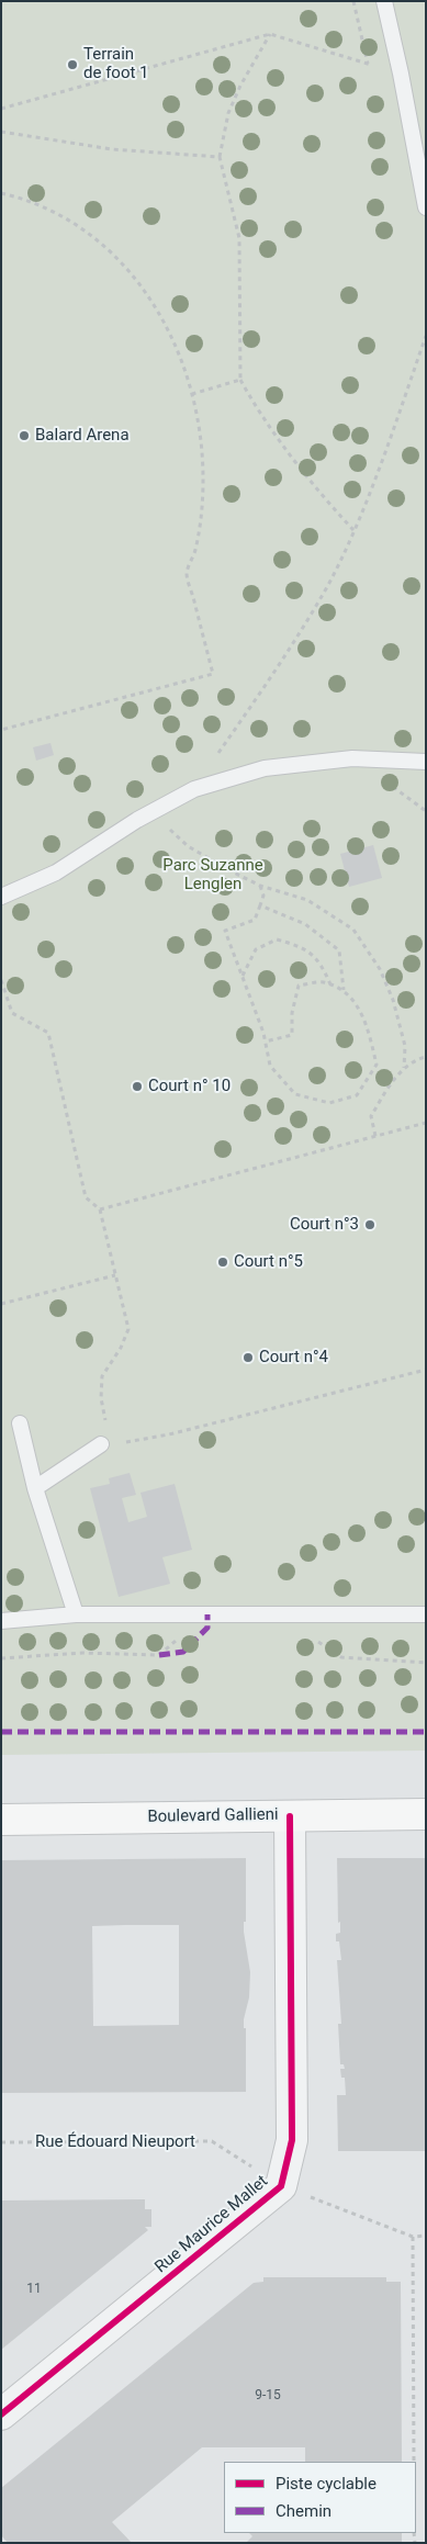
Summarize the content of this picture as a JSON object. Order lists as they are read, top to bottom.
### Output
{
  "streets": {
    "main road": ["Boulevard Gallieni"],
    "street": ["Rue Maurice Mallet"],
    "path": ["Rue Édouard Nieuport"]
  },
  "crossings": [
    ["Boulevard Gallieni", "Rue Maurice Mallet"],
    ["Rue Édouard Nieuport", "Rue Maurice Mallet"]
  ],
  "parks": ["Parc Suzanne Lenglen"],
  "places": [
    "Terrain de foot 1",
    "Balard Arena",
    "Court n° 10",
    "Court n°3",
    "Court n°5",
    "Court n°4"
  ],
  "house_numbers": ["11", "9-15"],
  "legend": ["Piste cyclable", "Chemin"]
}
